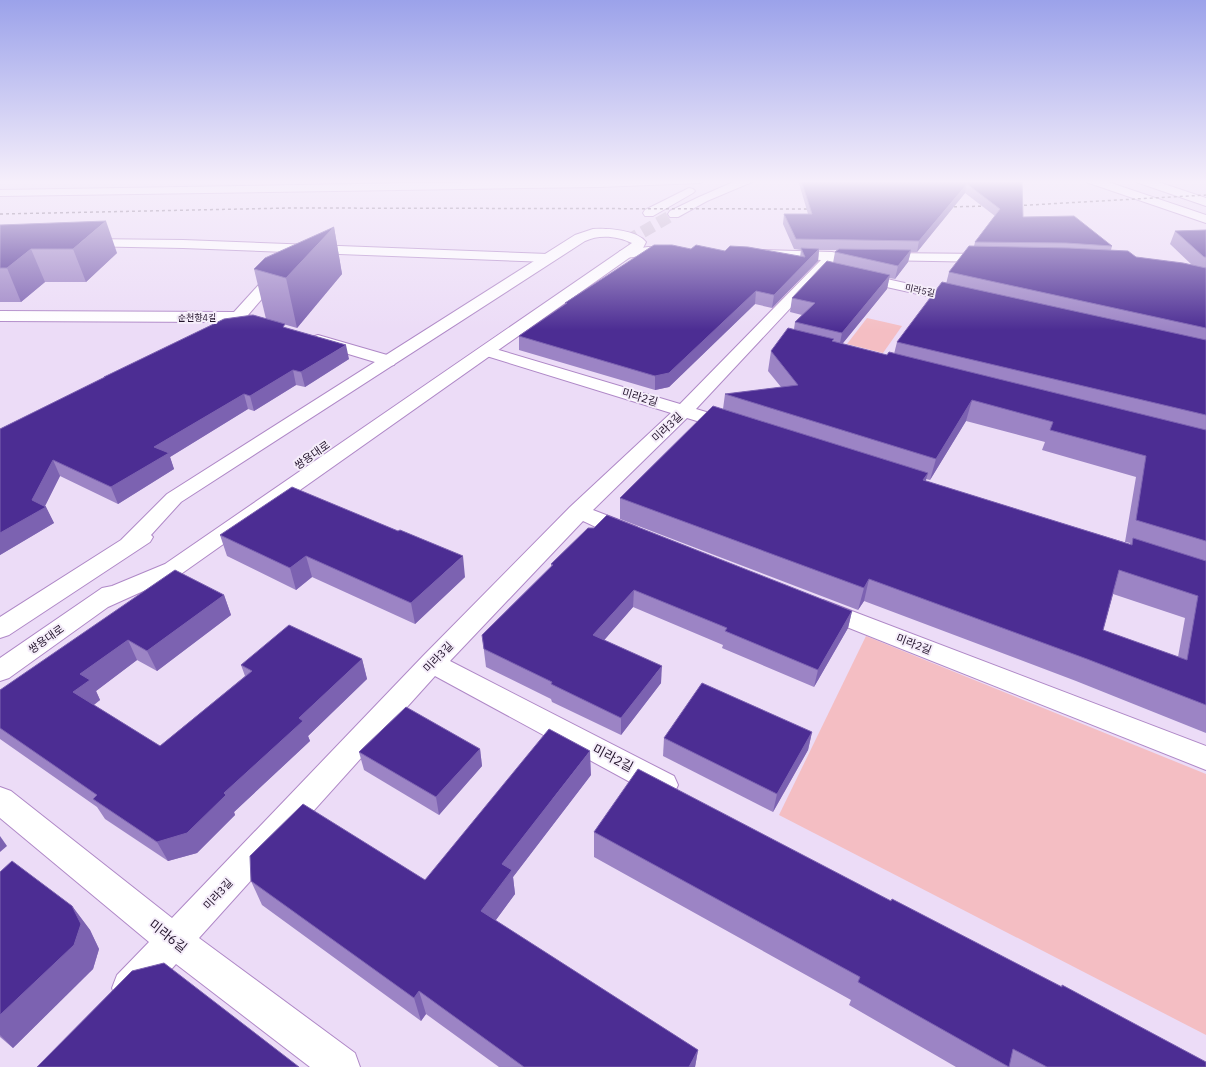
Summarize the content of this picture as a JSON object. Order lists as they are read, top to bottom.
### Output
{
  "streets": {
    "street": [
      "미라5길",
      "순천향4길",
      "미라2길",
      "미라3길",
      "쌍용대로",
      "미라6길"
    ]
  },
  "crossings": [
    ["미라5길", "미라3길"],
    ["미라2길", "미라3길"],
    ["미라3길", "미라6길"]
  ]
}
